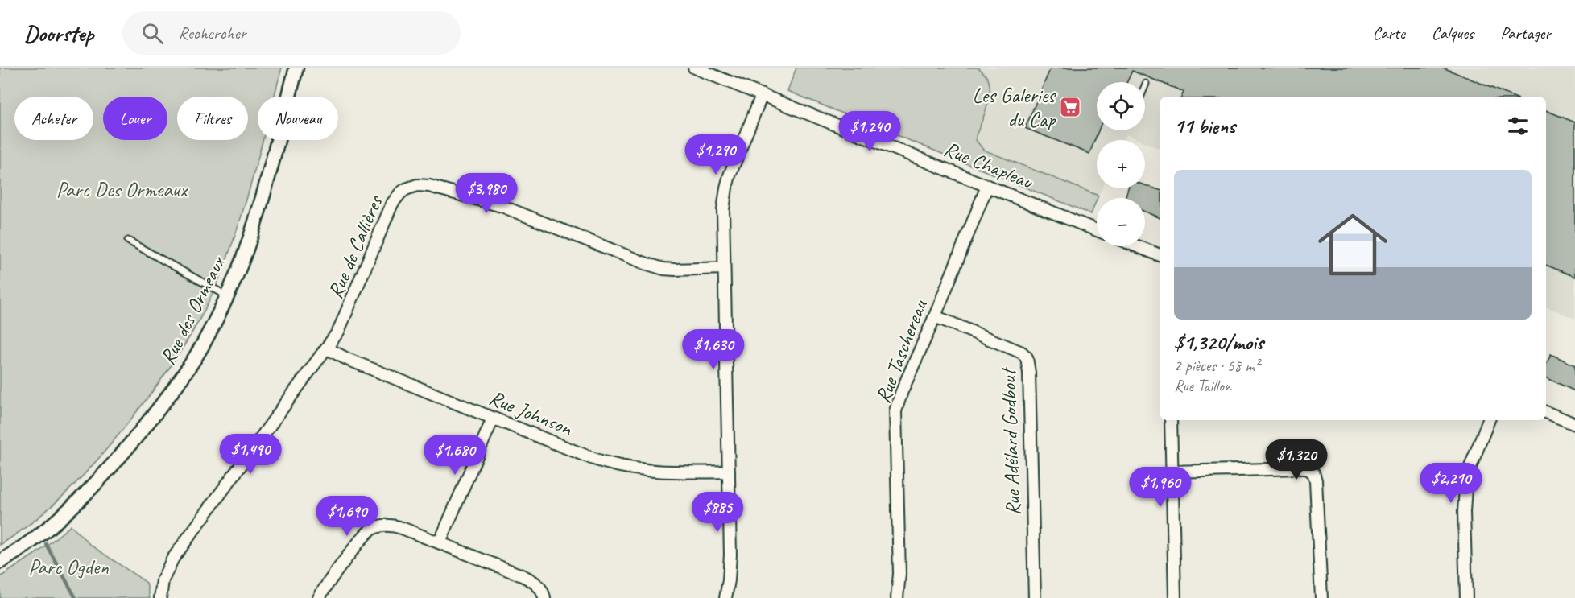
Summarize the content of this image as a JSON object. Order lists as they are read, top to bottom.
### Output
{
  "streets": {
    "street": [
      "Rue Chapleau",
      "Rue de Callières",
      "Rue des Ormeaux",
      "Rue Taschereau",
      "Rue Johnson",
      "Rue Adélard Godbout"
    ]
  },
  "crossings": [
    ["Rue Chapleau", "Rue Taschereau"],
    ["Rue de Callières", "Rue Johnson"],
    ["Rue Taschereau", "Rue Adélard Godbout"]
  ],
  "parks": ["Parc Des Ormeaux", "Parc Ogden"],
  "places": {
    "supermarket": ["Les Galeries du Cap"]
  },
  "page": {
    "header": "Doorstep",
    "search": "Rechercher",
    "nav": ["Carte", "Calques", "Partager"],
    "map_buttons": ["+", "−"],
    "chip": [
      "Acheter",
      "Louer",
      "Filtres",
      "Nouveau"
    ],
    "heading": "11 biens",
    "price": [
      "$1,240",
      "$1,290",
      "$3,980",
      "$1,630",
      "$1,490",
      "$1,680",
      "$1,320",
      "$2,210",
      "$1,960",
      "$885",
      "$1,690"
    ],
    "list": [
      {
        "name": "$1,320/mois",
        "note": "2 pièces · 58 m² · Rue Taillon"
      }
    ]
  }
}
